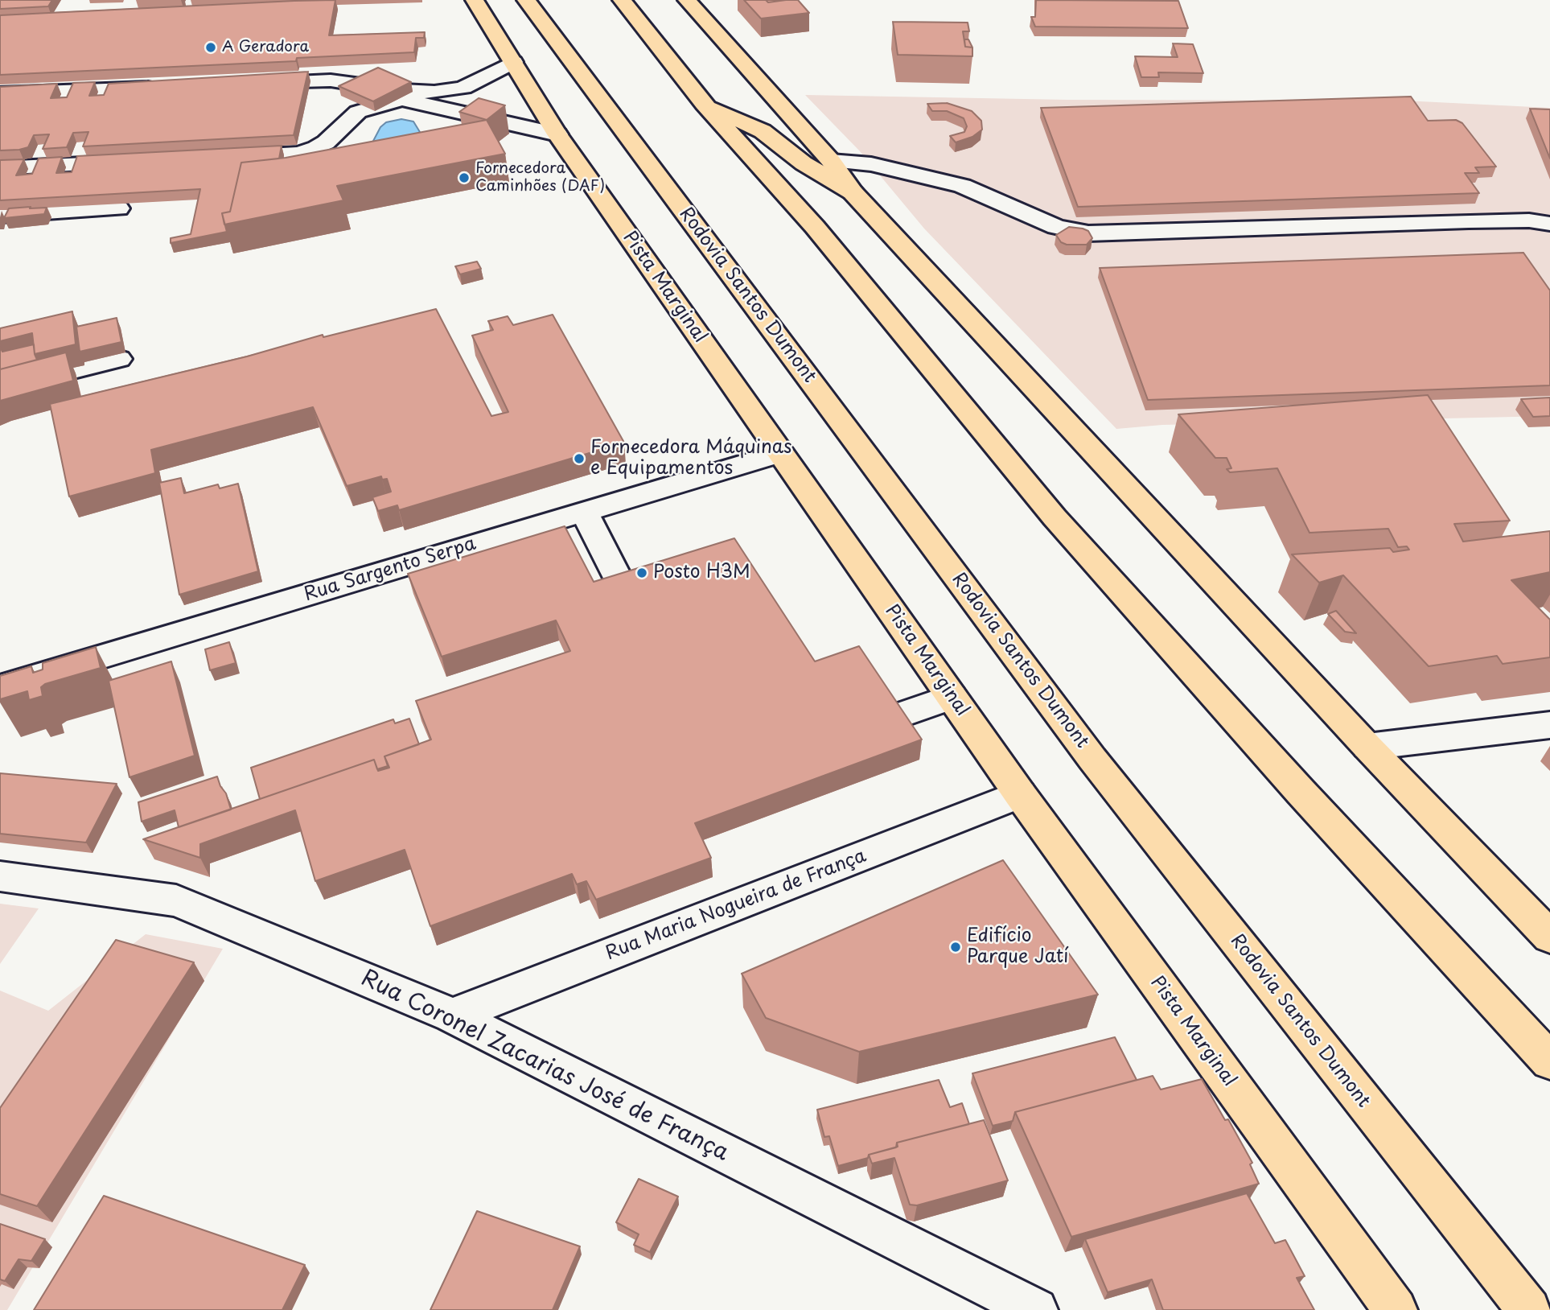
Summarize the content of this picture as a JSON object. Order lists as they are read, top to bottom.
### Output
{
  "streets": {
    "main road": ["Pista Marginal", "Rodovia Santos Dumont"],
    "street": ["Rua Sargento Serpa", "Rua Maria Nogueira de França", "Rua Coronel Zacarias José de França"]
  },
  "crossings": [
    ["Pista Marginal", "Rua Sargento Serpa"],
    ["Pista Marginal", "Rua Maria Nogueira de França"],
    ["Rua Maria Nogueira de França", "Rua Coronel Zacarias José de França"]
  ],
  "places": [
    "A Geradora",
    "Fornecedora Caminhões (DAF)",
    "Fornecedora Máquinas e Equipamentos",
    "Posto H3M",
    "Edifício Parque Jatí"
  ]
}
